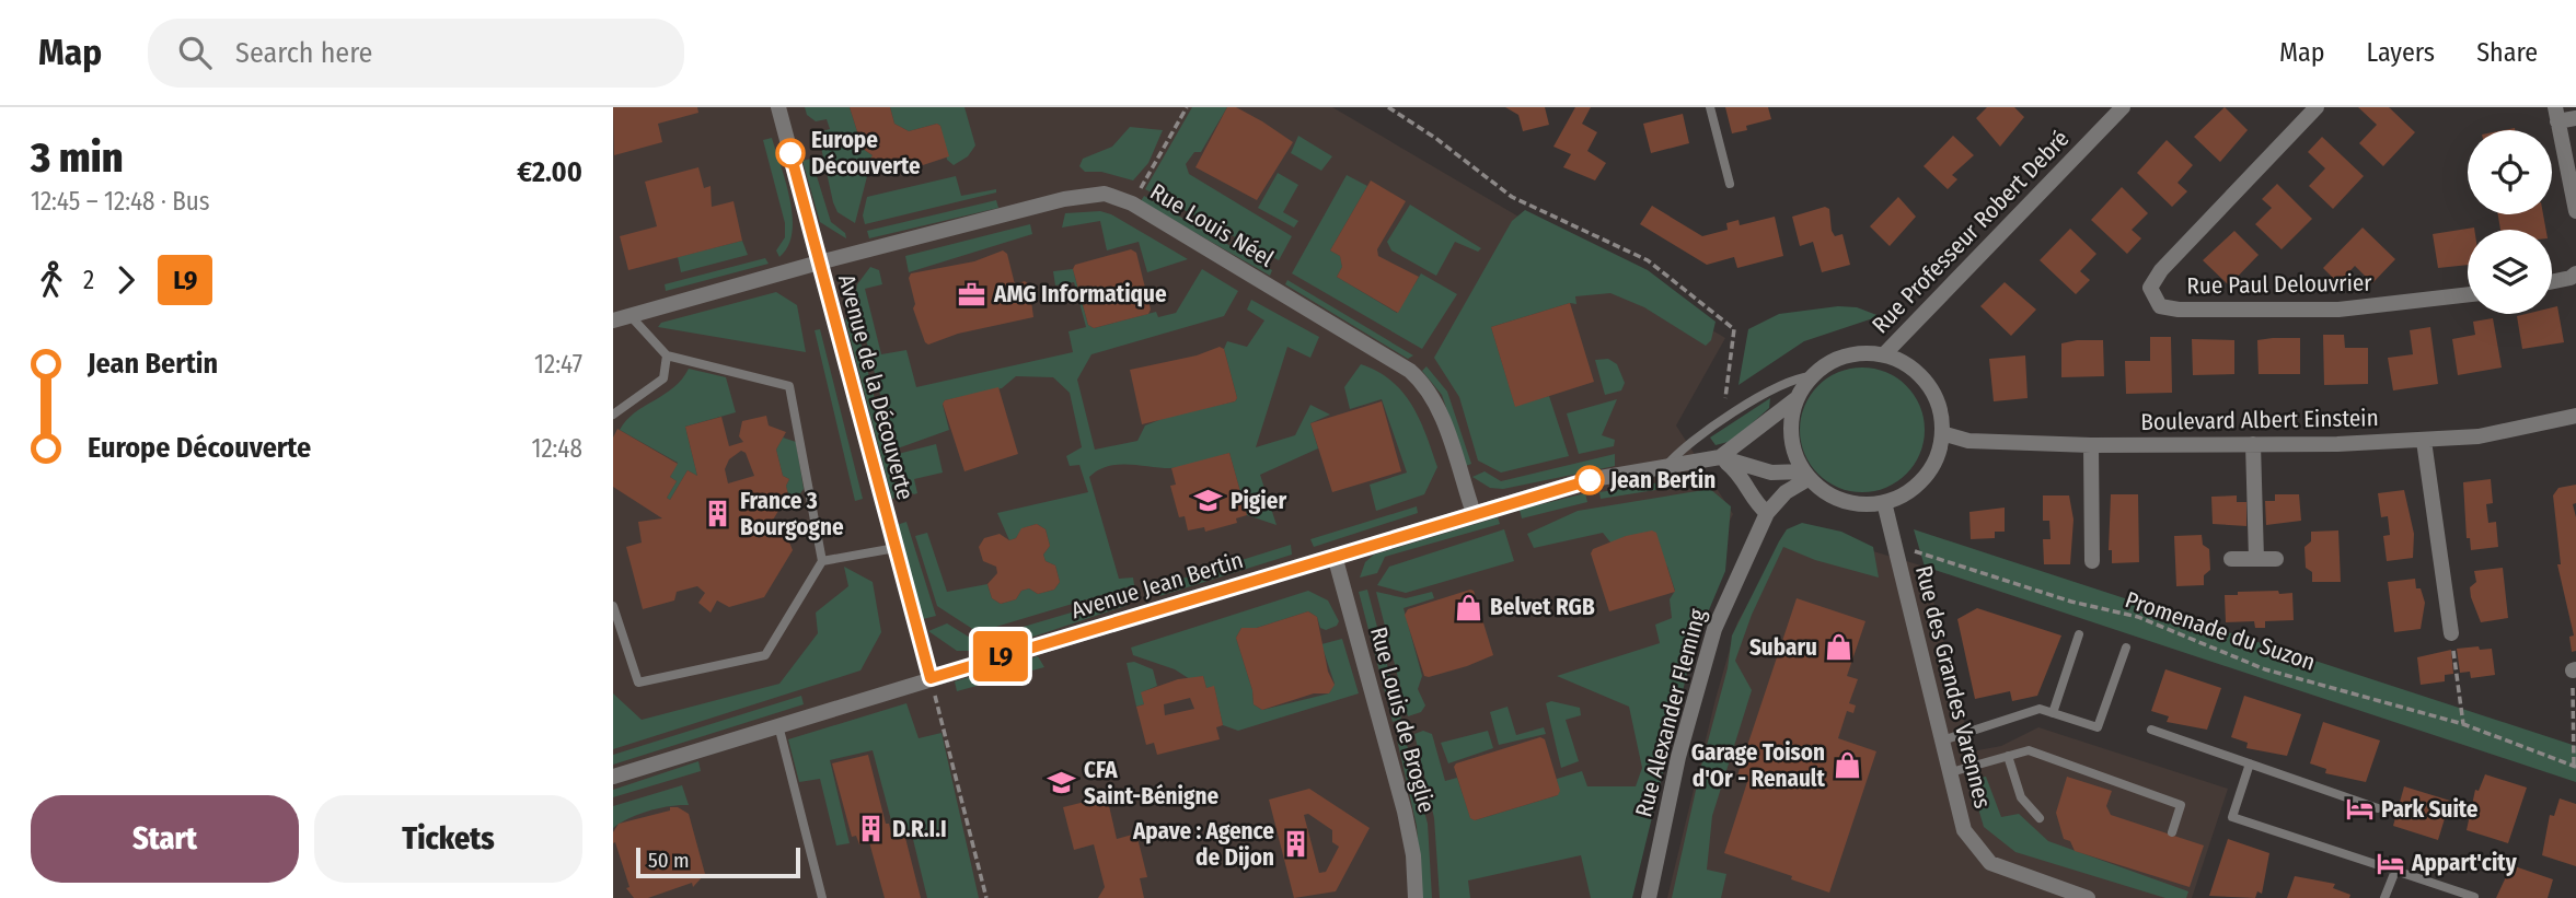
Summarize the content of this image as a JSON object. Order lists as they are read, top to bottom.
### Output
{
  "streets": {
    "street": [
      "Rue Louis Néel",
      "Rue Professeur Robert Debré",
      "Rue Paul Delouvrier",
      "Avenue de la Découverte",
      "Boulevard Albert Einstein",
      "Avenue Jean Bertin",
      "Rue des Grandes Varennes",
      "Rue Alexander Fleming",
      "Rue Louis de Broglie"
    ],
    "path": ["Promenade du Suzon"]
  },
  "crossings": [
    ["Rue Louis Néel", "Avenue de la Découverte"],
    ["Rue Louis Néel", "Avenue Jean Bertin"],
    ["Rue Professeur Robert Debré", "Boulevard Albert Einstein"],
    ["Rue Professeur Robert Debré", "Avenue Jean Bertin"],
    ["Rue Professeur Robert Debré", "Rue des Grandes Varennes"],
    ["Rue Professeur Robert Debré", "Rue Alexander Fleming"],
    ["Avenue de la Découverte", "Avenue Jean Bertin"],
    ["Boulevard Albert Einstein", "Avenue Jean Bertin"],
    ["Boulevard Albert Einstein", "Rue des Grandes Varennes"],
    ["Boulevard Albert Einstein", "Rue Alexander Fleming"],
    ["Avenue Jean Bertin", "Rue des Grandes Varennes"],
    ["Avenue Jean Bertin", "Rue Alexander Fleming"],
    ["Avenue Jean Bertin", "Rue Louis de Broglie"],
    ["Promenade du Suzon", "Rue des Grandes Varennes"],
    ["Rue des Grandes Varennes", "Rue Alexander Fleming"]
  ],
  "places": {
    "other": ["Europe Découverte", "Jean Bertin"],
    "office": ["AMG Informatique"],
    "school or university": ["Pigier", "CFA Saint-Bénigne"],
    "building": ["France 3 Bourgogne", "D.R.I.I", "Apave : Agence de Dijon"],
    "shop": ["Belvet RGB", "Subaru", "Garage Toison d'Or - Renault"],
    "hotel": ["Park Suite", "Appart'city"]
  },
  "lines": ["bus line L9"],
  "scale_bar": "50 m",
  "page": {
    "header": "Map",
    "search": "Search here",
    "nav": ["Map", "Layers", "Share"],
    "heading": ["3 min", "12:45 – 12:48 · Bus", "€2.00"],
    "on_map": "L9",
    "legs": ["2", "L9"],
    "list": [
      {
        "name": "Jean Bertin",
        "value": "12:47"
      },
      {
        "name": "Europe Découverte",
        "value": "12:48"
      }
    ],
    "buttons": ["Start", "Tickets"],
    "scale": "50 m"
  }
}
